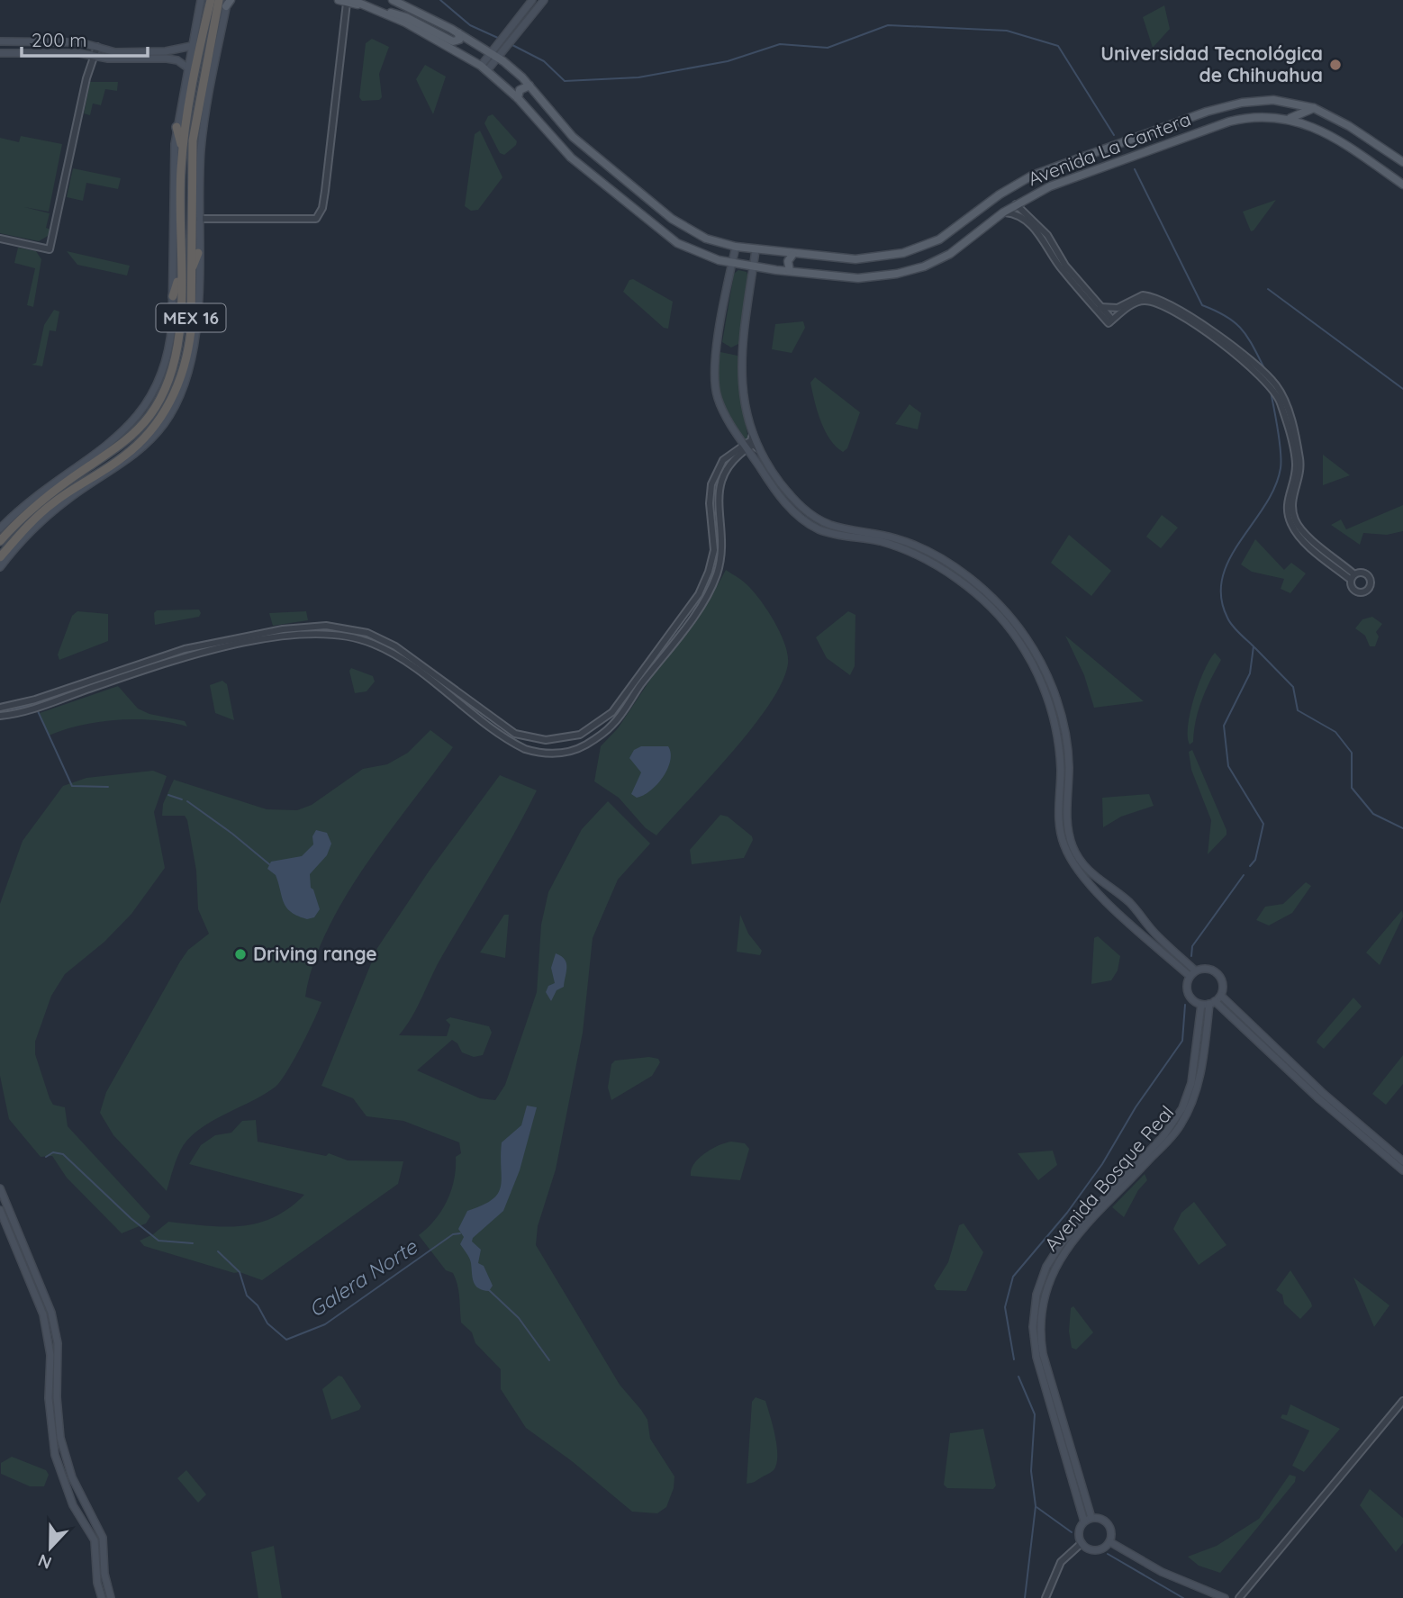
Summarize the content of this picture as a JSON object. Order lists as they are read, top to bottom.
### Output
{
  "streets": {
    "highway": ["MEX 16"],
    "main road": ["Avenida La Cantera", "Avenida Bosque Real"]
  },
  "water": ["Galera Norte"],
  "places": ["Universidad Tecnológica de Chihuahua", "Driving range"],
  "scale_bar": "200 m",
  "north": "bottom"
}
